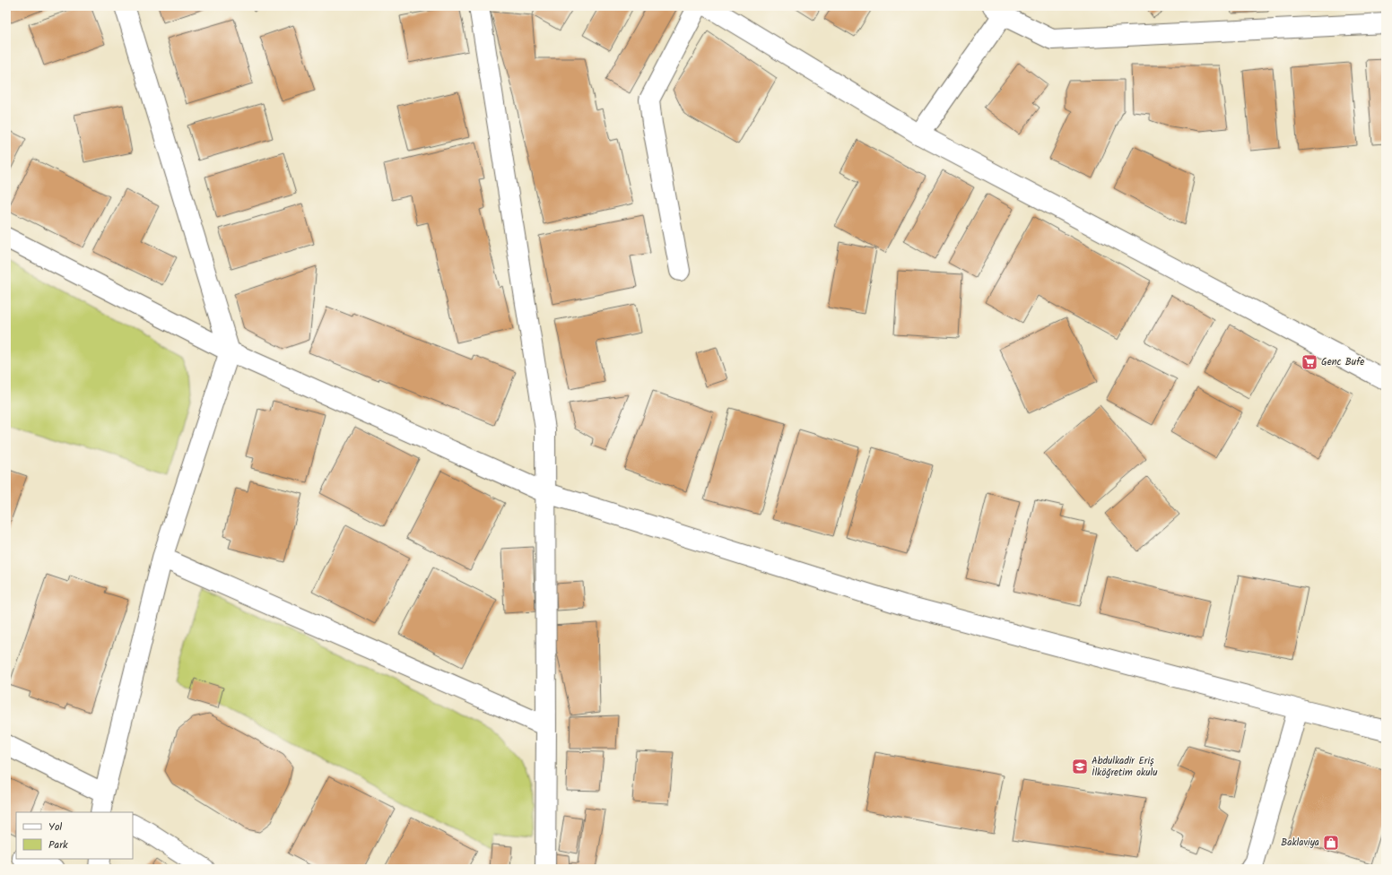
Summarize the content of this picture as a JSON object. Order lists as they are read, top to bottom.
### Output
{
  "places": {
    "supermarket": ["Genc Bufe"],
    "school or university": ["Abdulkadir Eriş İlköğretim okulu"],
    "shop": ["Baklaviya"]
  },
  "legend": ["Yol", "Park"]
}
